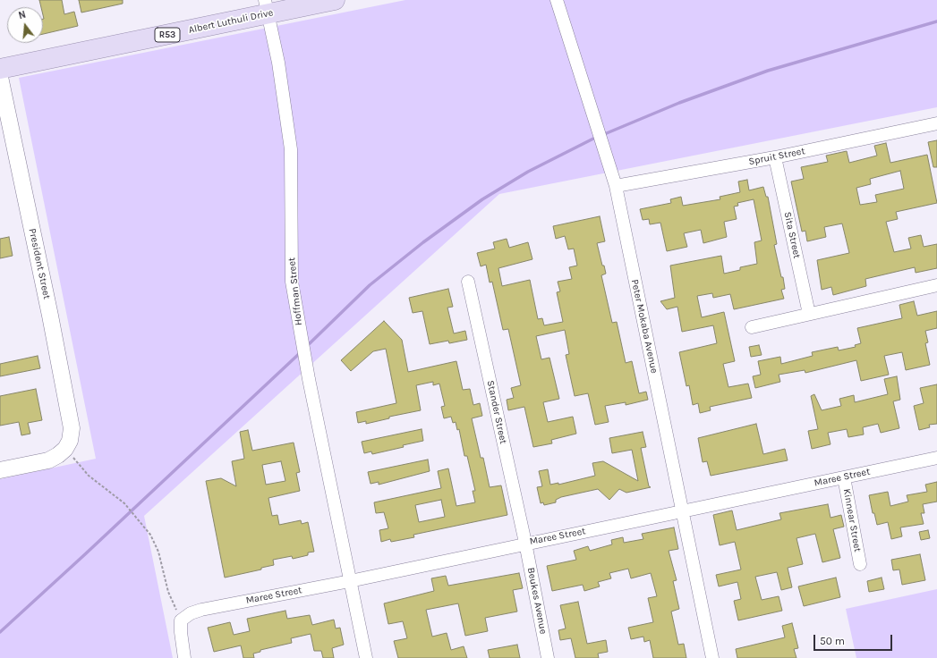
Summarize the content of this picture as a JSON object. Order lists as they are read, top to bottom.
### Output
{
  "streets": {
    "main road": ["Albert Luthuli Drive", "R53"],
    "street": [
      "Spruit Street",
      "Sita Street",
      "President Street",
      "Hoffman Street",
      "Peter Mokaba Avenue",
      "Stander Street",
      "Maree Street",
      "Kinnear Street",
      "Beukes Avenue"
    ]
  },
  "crossings": [
    ["Albert Luthuli Drive", "Hoffman Street"],
    ["Spruit Street", "Sita Street"],
    ["Spruit Street", "Peter Mokaba Avenue"],
    ["Hoffman Street", "Maree Street"],
    ["Peter Mokaba Avenue", "Maree Street"],
    ["Stander Street", "Maree Street"],
    ["Stander Street", "Beukes Avenue"],
    ["Maree Street", "Kinnear Street"],
    ["Maree Street", "Beukes Avenue"]
  ],
  "scale_bar": "50 m",
  "north": "top"
}
